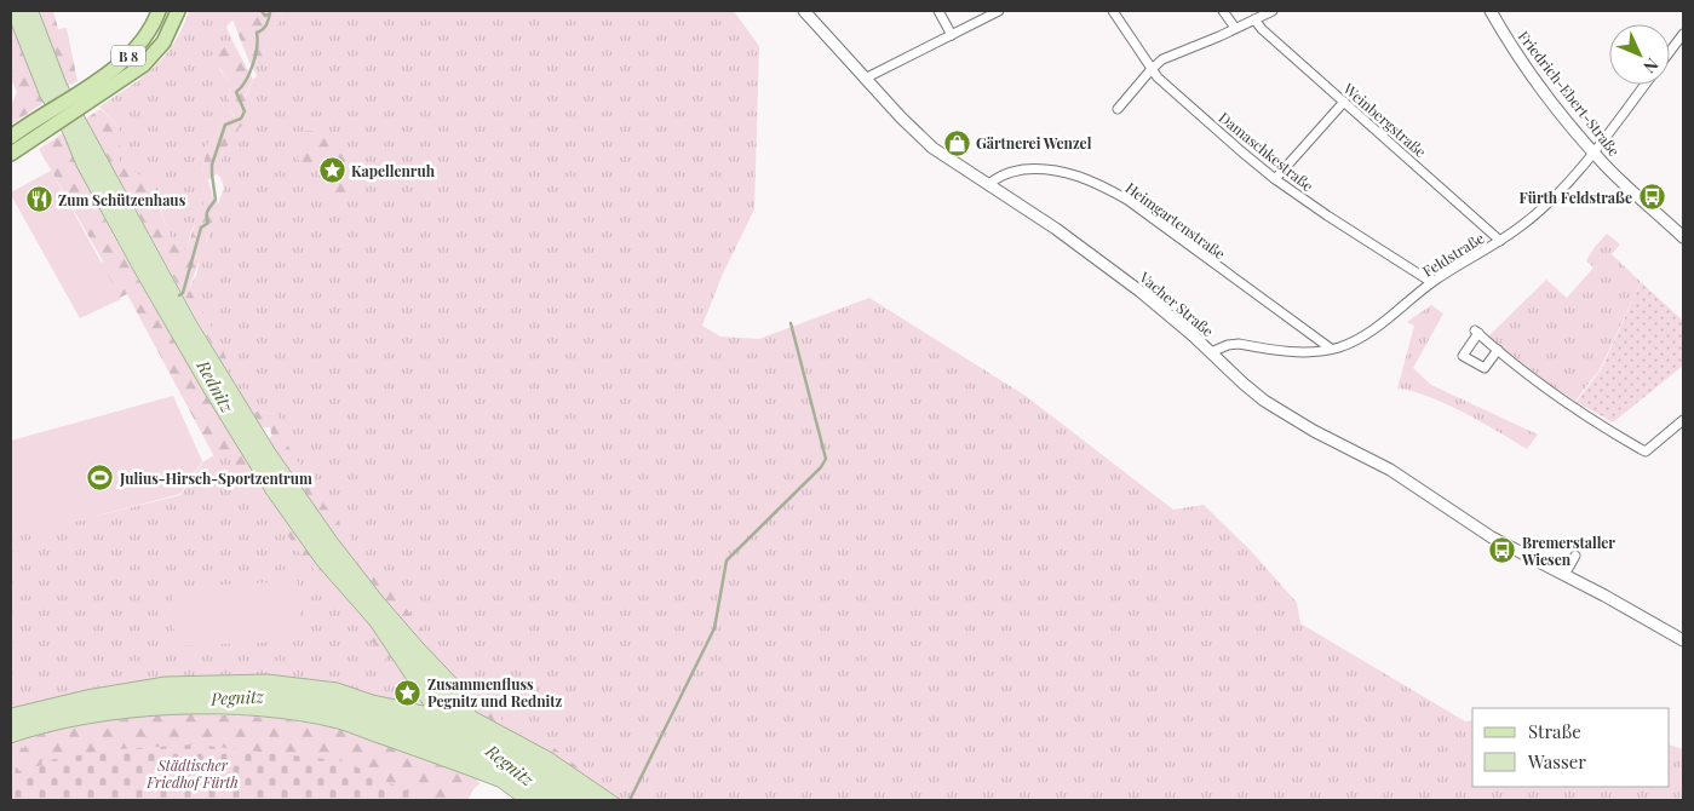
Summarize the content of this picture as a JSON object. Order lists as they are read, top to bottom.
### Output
{
  "streets": {
    "main road": ["B 8"],
    "street": [
      "Friedrich-Ebert-Straße",
      "Weinbergstraße",
      "Damaschkestraße",
      "Heimgartenstraße",
      "Feldstraße",
      "Vacher Straße"
    ]
  },
  "crossings": [
    ["Friedrich-Ebert-Straße", "Feldstraße"],
    ["Weinbergstraße", "Feldstraße"],
    ["Damaschkestraße", "Feldstraße"],
    ["Heimgartenstraße", "Feldstraße"],
    ["Heimgartenstraße", "Vacher Straße"],
    ["Feldstraße", "Vacher Straße"]
  ],
  "water": ["Rednitz", "Pegnitz", "Regnitz"],
  "parks": ["Städtischer Friedhof Fürth"],
  "places": {
    "shop": ["Gärtnerei Wenzel"],
    "place": ["Kapellenruh", "Zusammenfluss Pegnitz und Rednitz"],
    "bus stop": ["Fürth Feldstraße", "Bremerstaller Wiesen"],
    "restaurant": ["Zum Schützenhaus"],
    "sports": ["Julius-Hirsch-Sportzentrum"]
  },
  "legend": ["Straße", "Wasser"],
  "north": "bottom right"
}
